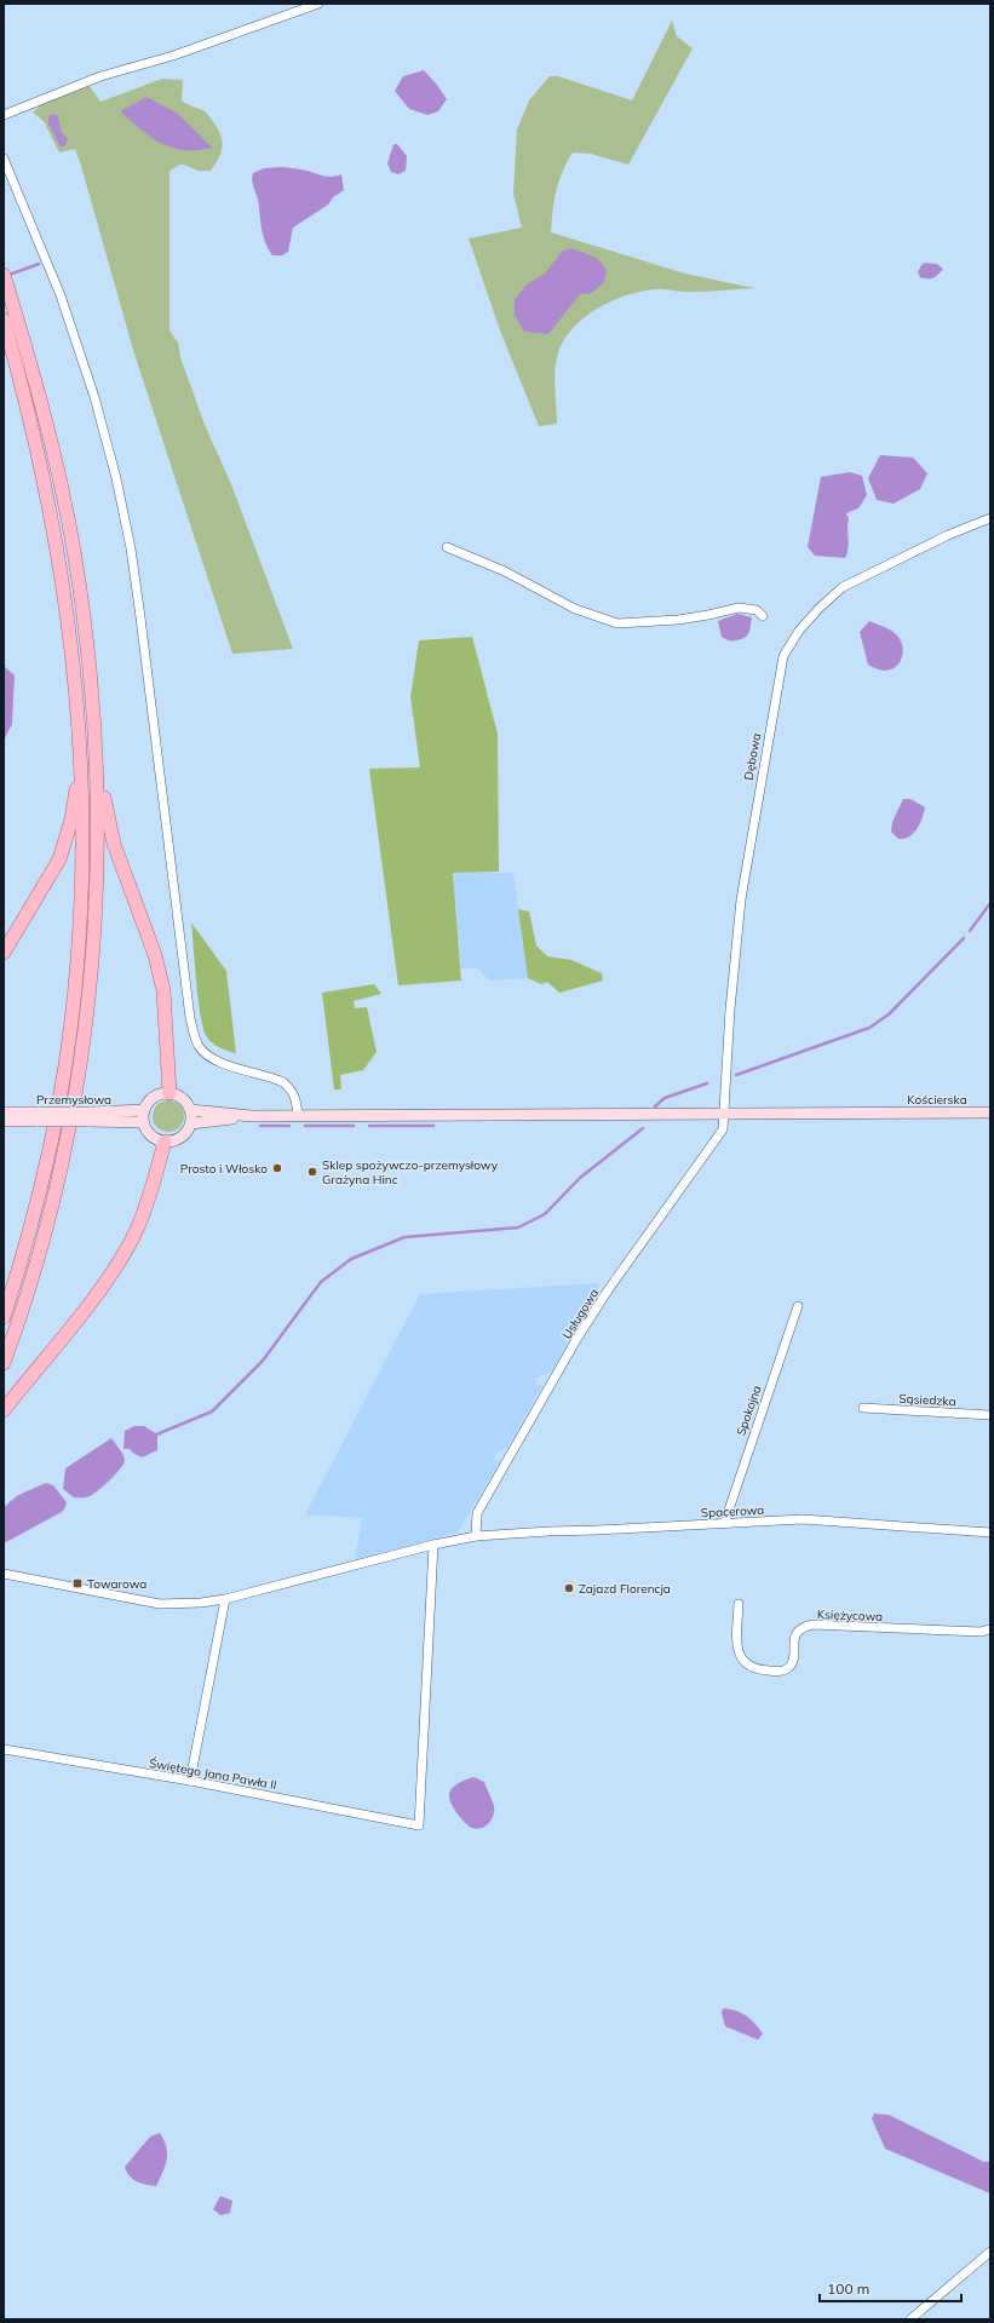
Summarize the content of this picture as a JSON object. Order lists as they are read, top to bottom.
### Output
{
  "streets": {
    "main road": ["Przemysłowa", "Kościerska"],
    "street": [
      "Dębowa",
      "Usługowa",
      "Sąsiedzka",
      "Spokojna",
      "Spacerowa",
      "Księżycowa",
      "Świętego Jana Pawła II"
    ]
  },
  "crossings": [
    ["Dębowa", "Kościerska"],
    ["Dębowa", "Usługowa"],
    ["Kościerska", "Usługowa"],
    ["Usługowa", "Spacerowa"],
    ["Spokojna", "Spacerowa"]
  ],
  "places": {
    "other": ["Prosto i Włosko", "Sklep spożywczo-przemysłowy Grażyna Hinc", "Zajazd Florencja"],
    "transit": ["Towarowa"]
  },
  "scale_bar": "100 m"
}
